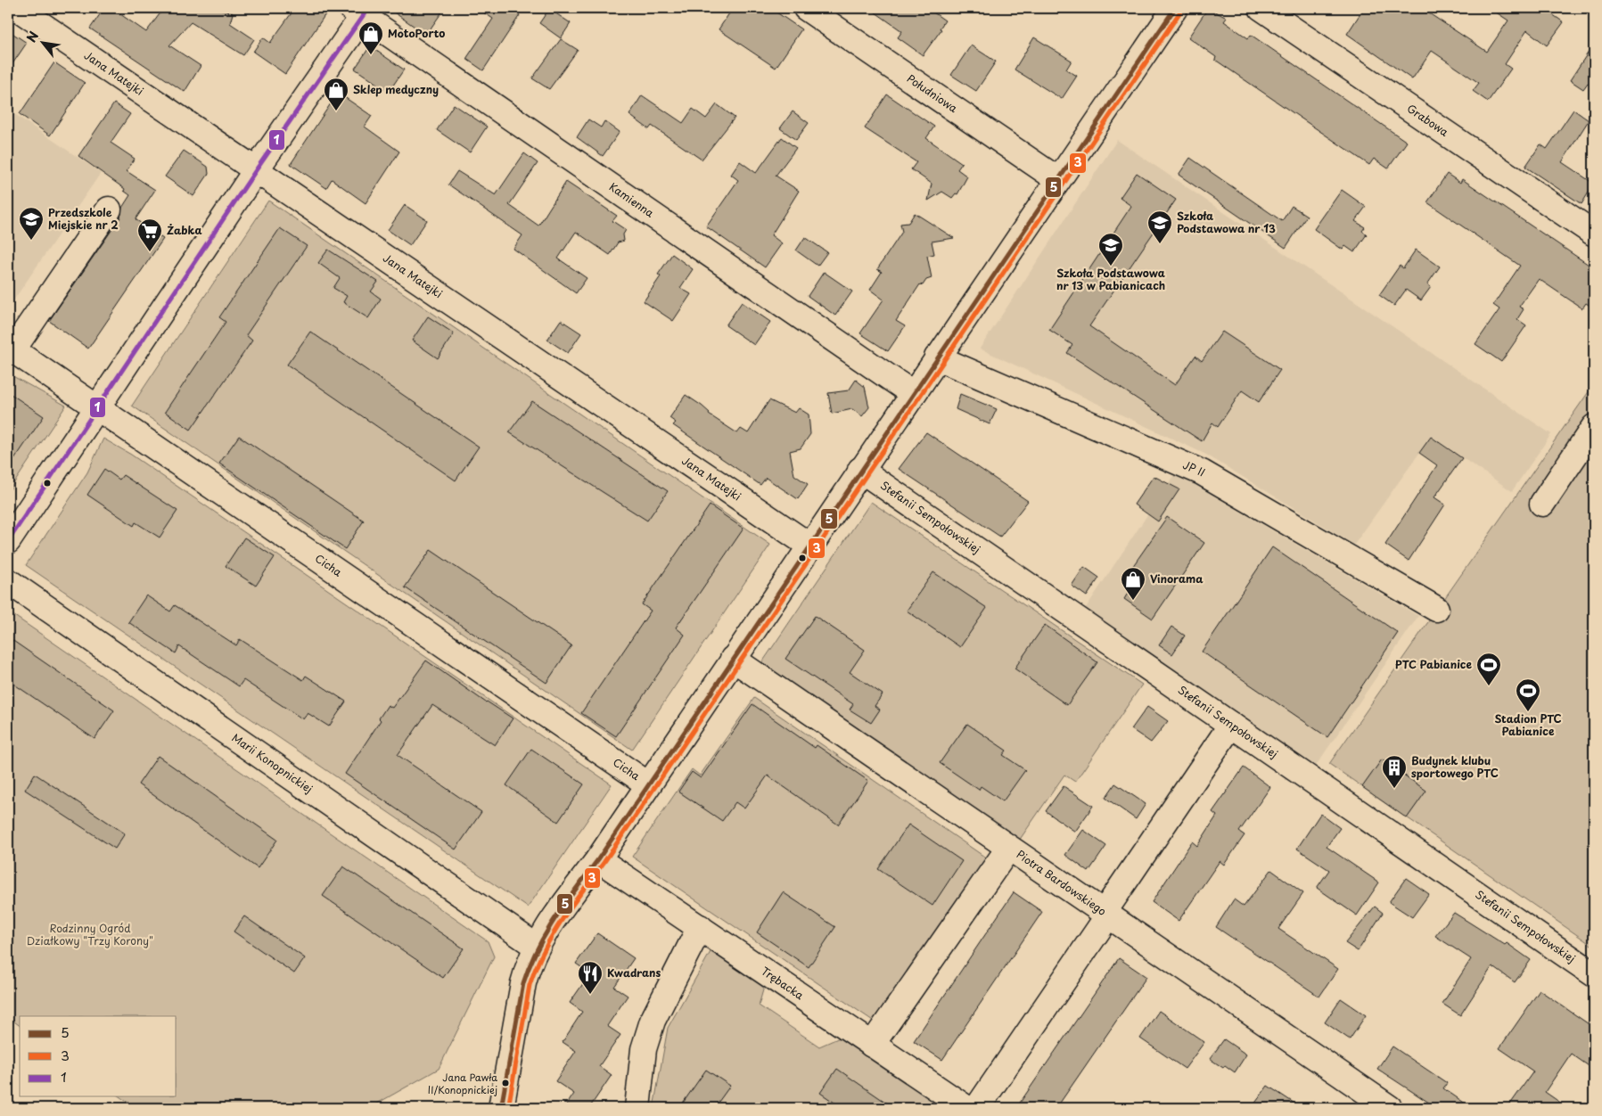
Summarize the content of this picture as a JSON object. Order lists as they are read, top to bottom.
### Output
{
  "streets": {
    "street": [
      "Jana Matejki",
      "Południowa",
      "Grabowa",
      "Kamienna",
      "JP II",
      "Stefanii Sempołowskiej",
      "Cicha",
      "Marii Konopnickiej",
      "Piotra Bardowskiego",
      "Trębacka"
    ]
  },
  "parks": ["Rodzinny Ogród Działkowy \"Trzy Korony\""],
  "places": {
    "shop": ["MotoPorto", "Sklep medyczny", "Vinorama"],
    "school or university": ["Przedszkole Miejskie nr 2", "Szkoła Podstawowa nr 13", "Szkoła Podstawowa nr 13 w Pabianicach"],
    "supermarket": ["Żabka"],
    "sports": ["PTC Pabianice", "Stadion PTC Pabianice"],
    "building": ["Budynek klubu sportowego PTC"],
    "restaurant": ["Kwadrans"],
    "other": ["Jana Pawła II/Konopnickiej"]
  },
  "lines": ["transit line 5", "transit line 1", "transit line 3"],
  "legend": ["5", "3", "1"],
  "north": "top left"
}
